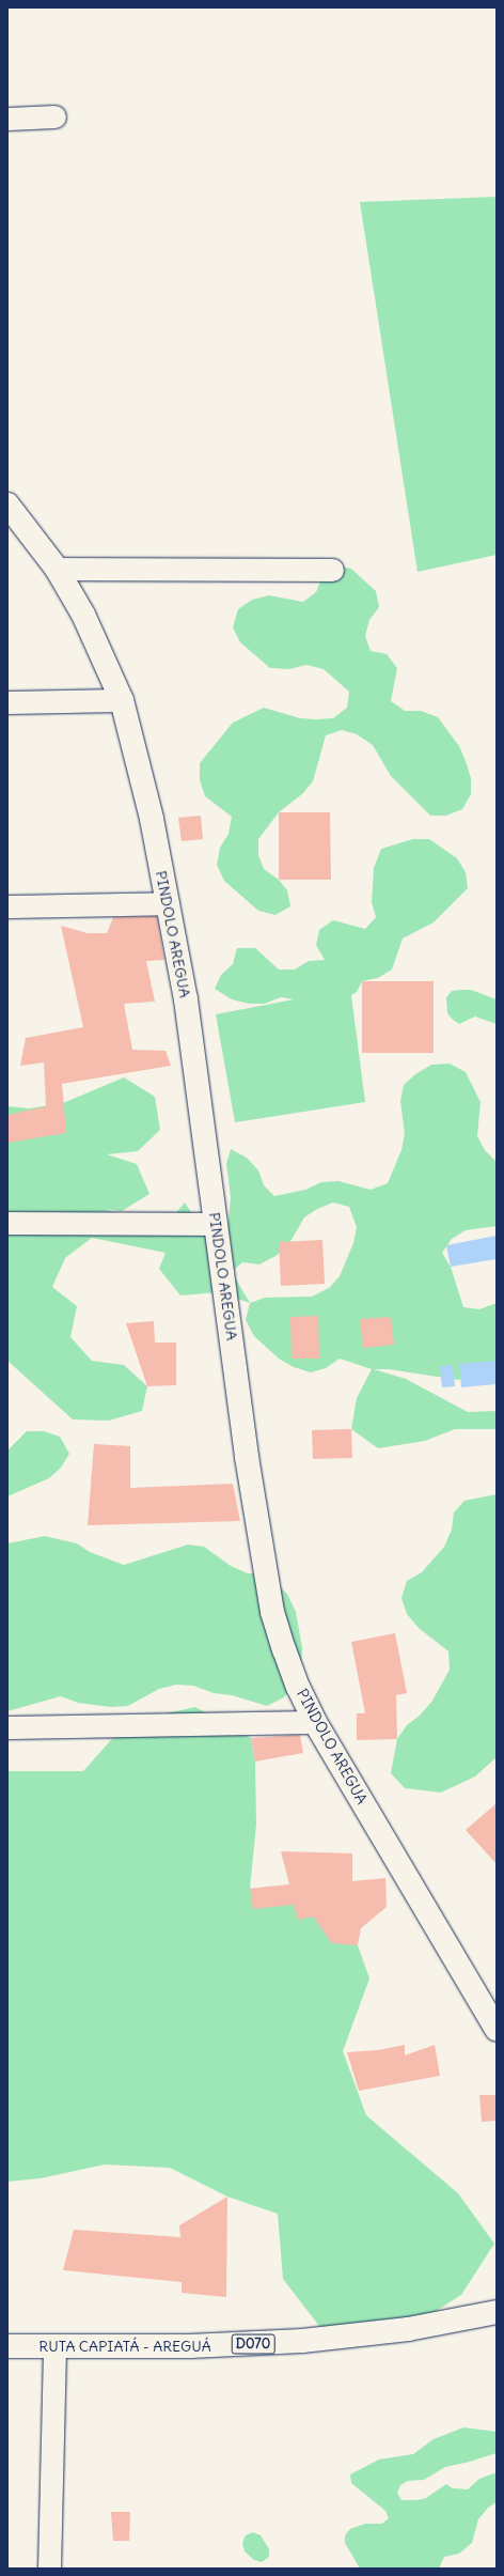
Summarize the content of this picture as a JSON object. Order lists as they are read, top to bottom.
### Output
{
  "streets": {
    "main road": ["PINDOLO AREGUA", "D070", "RUTA CAPIATÁ - AREGUÁ"]
  }
}
